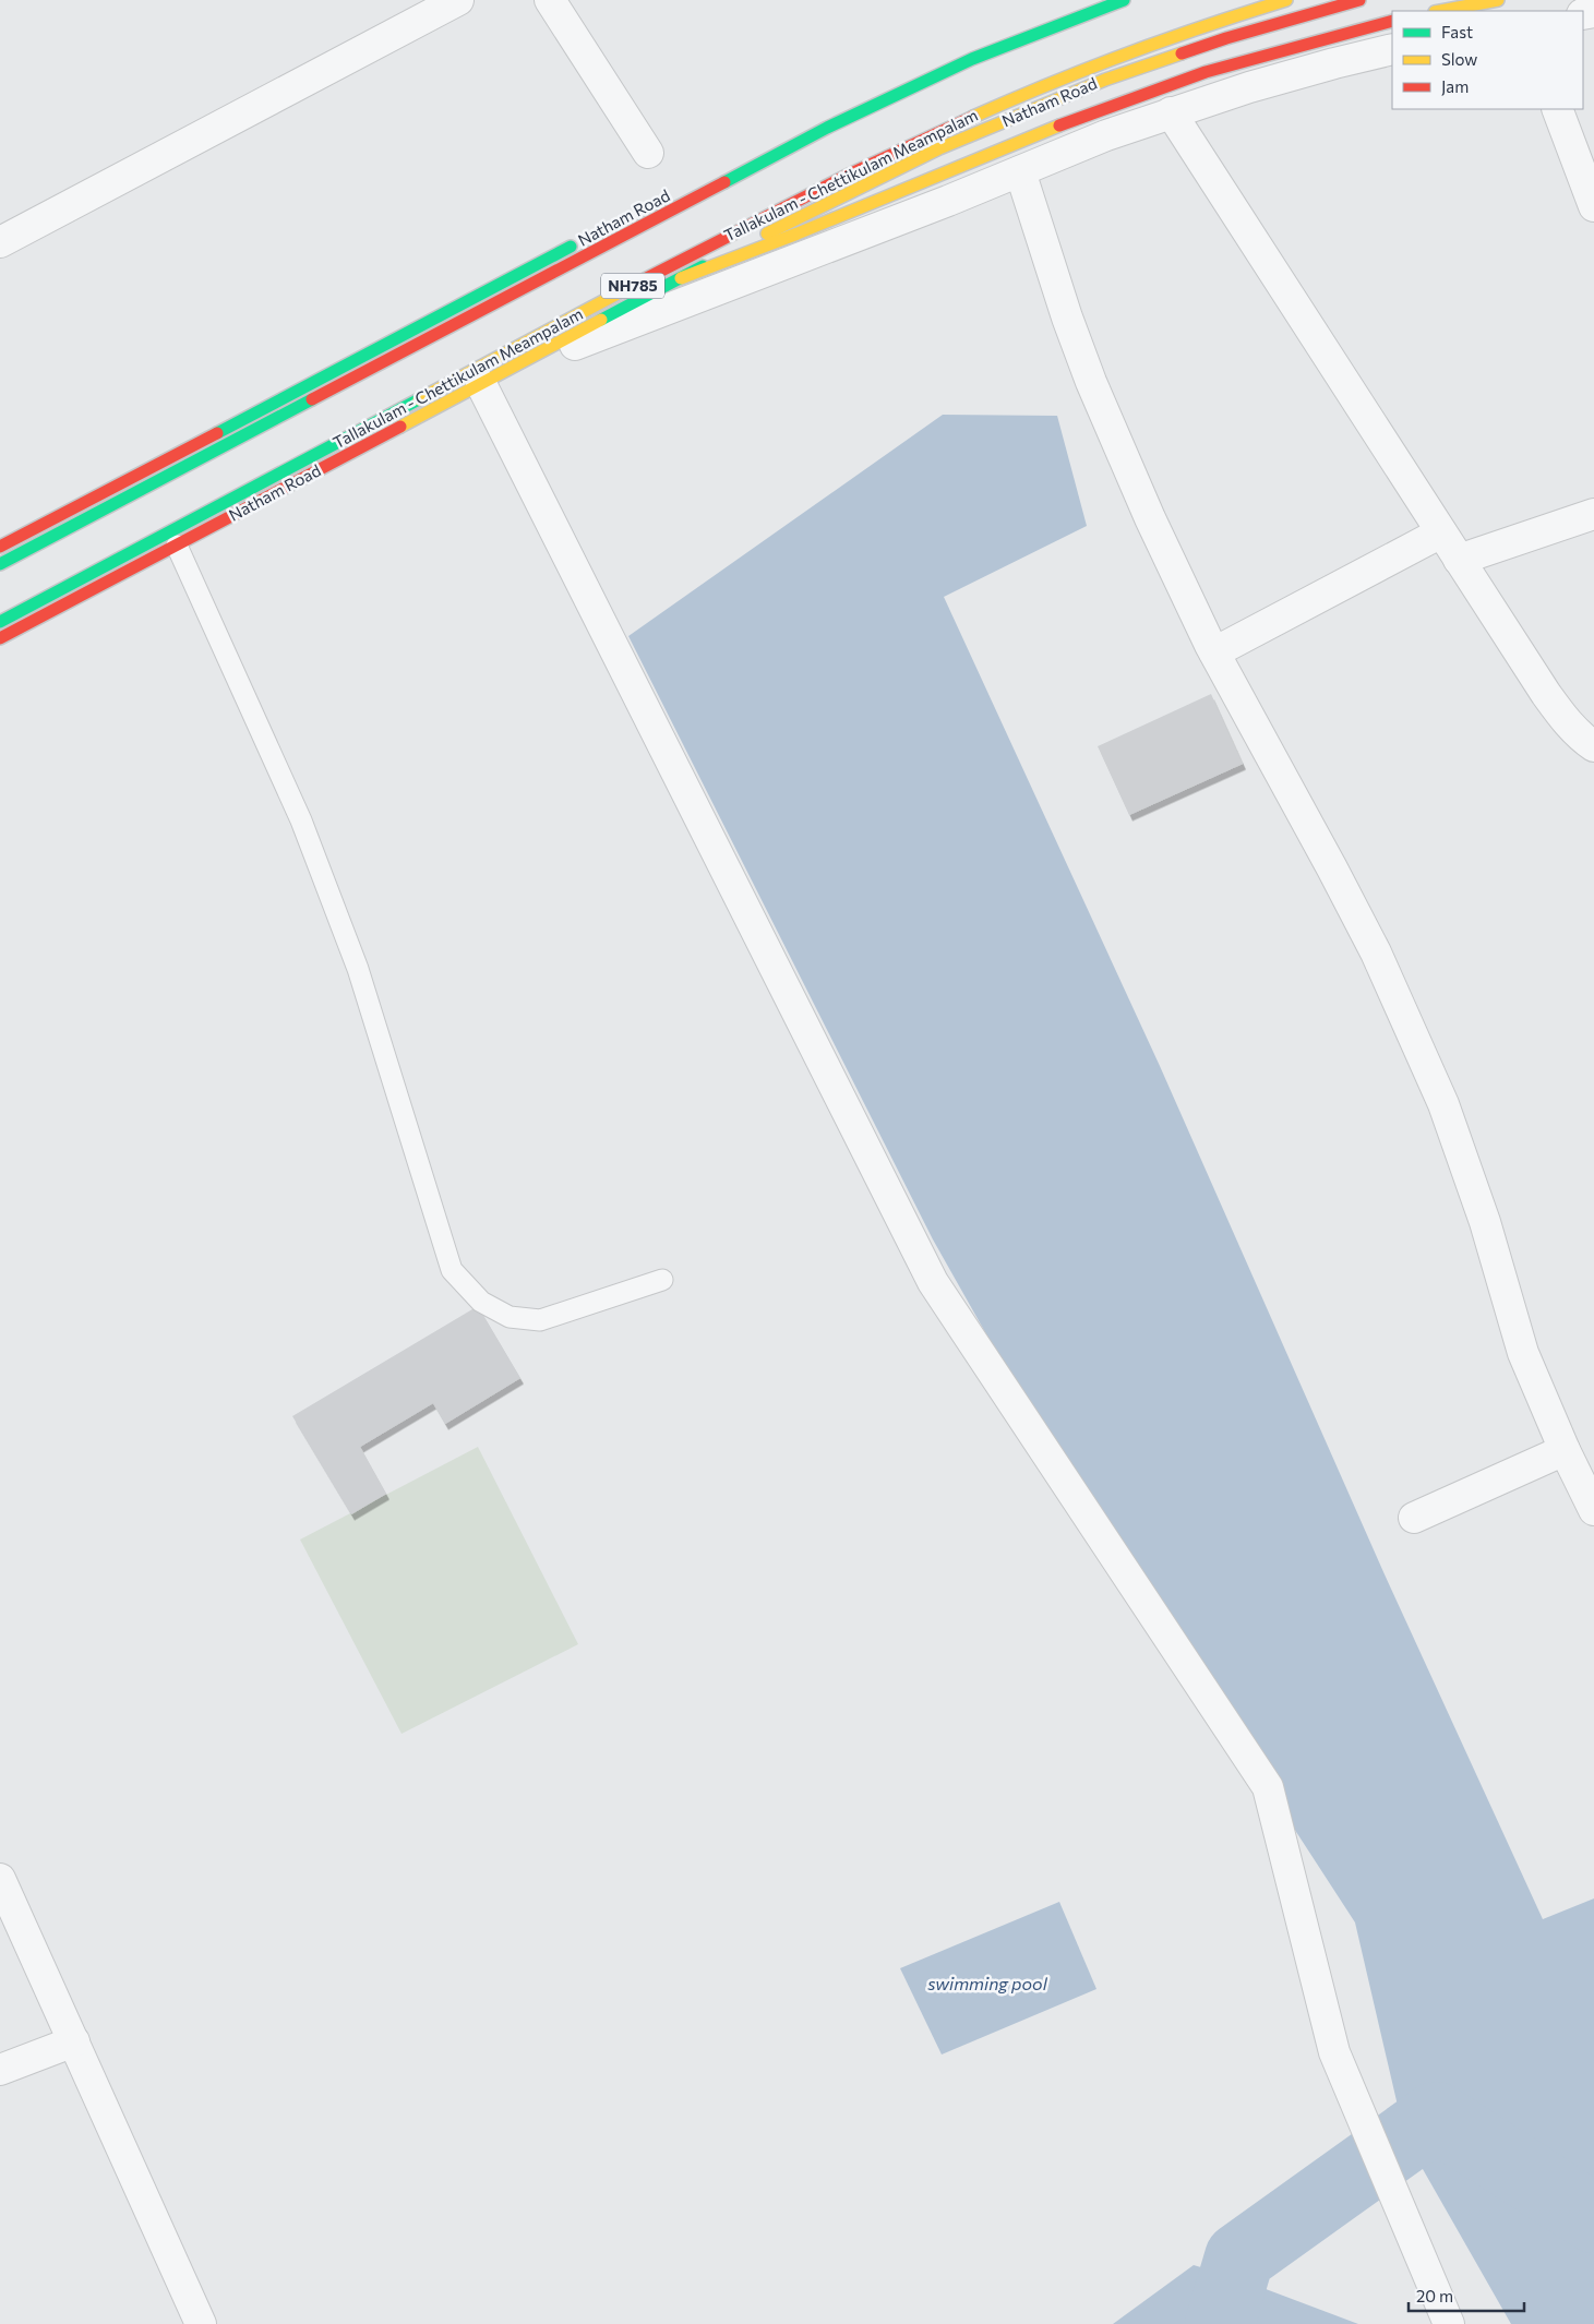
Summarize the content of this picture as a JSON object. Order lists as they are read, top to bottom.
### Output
{
  "streets": {
    "main road": ["Natham Road", "Tallakulam - Chettikulam Meampalam", "NH785"]
  },
  "water": ["swimming pool"],
  "legend": ["Fast", "Slow", "Jam"],
  "scale_bar": "20 m"
}
